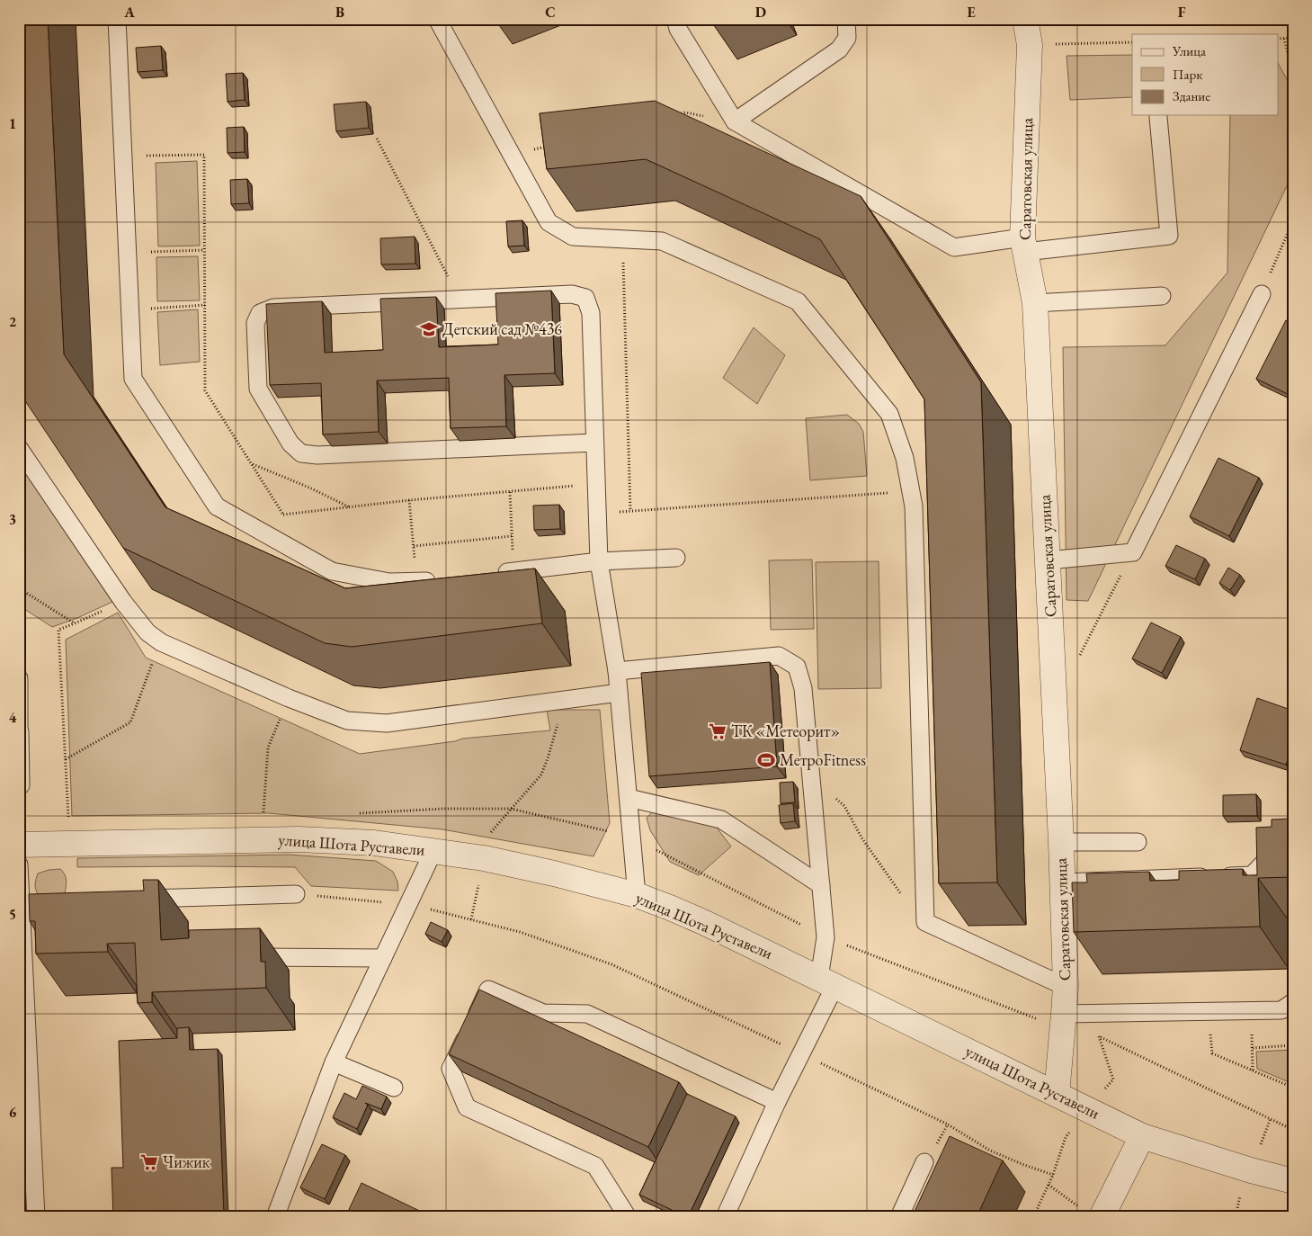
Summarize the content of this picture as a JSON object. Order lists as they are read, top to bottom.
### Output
{
  "streets": {
    "street": ["Саратовская улица", "улица Шота Руставели"]
  },
  "crossings": [
    ["Саратовская улица", "улица Шота Руставели"]
  ],
  "places": {
    "school or university": ["Детский сад №436"],
    "supermarket": ["ТК «Метеорит»", "Чижик"],
    "sports": ["МетроFitness"]
  },
  "legend": ["Улица", "Парк", "Здание"],
  "grid": {
    "columns": [
      "A",
      "B",
      "C",
      "D",
      "E",
      "F"
    ],
    "rows": [
      "1",
      "2",
      "3",
      "4",
      "5",
      "6"
    ]
  }
}
